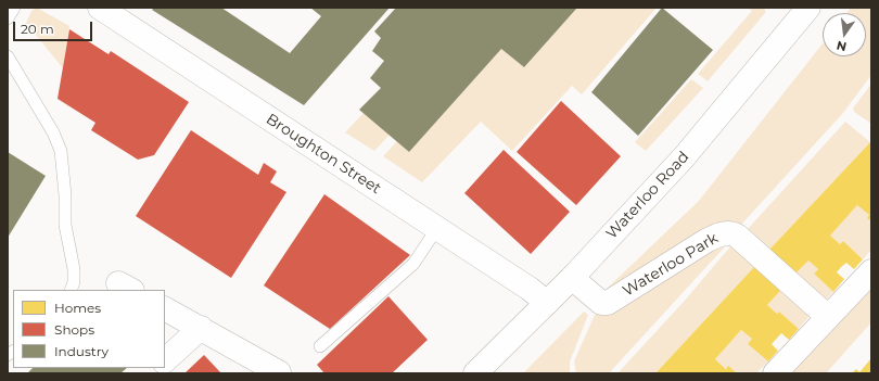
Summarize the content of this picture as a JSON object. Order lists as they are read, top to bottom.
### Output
{
  "streets": {
    "street": ["Broughton Street", "Waterloo Road", "Waterloo Park"]
  },
  "crossings": [
    ["Broughton Street", "Waterloo Road"],
    ["Waterloo Road", "Waterloo Park"]
  ],
  "legend": ["Homes", "Shops", "Industry"],
  "scale_bar": "20 m",
  "north": "bottom"
}
